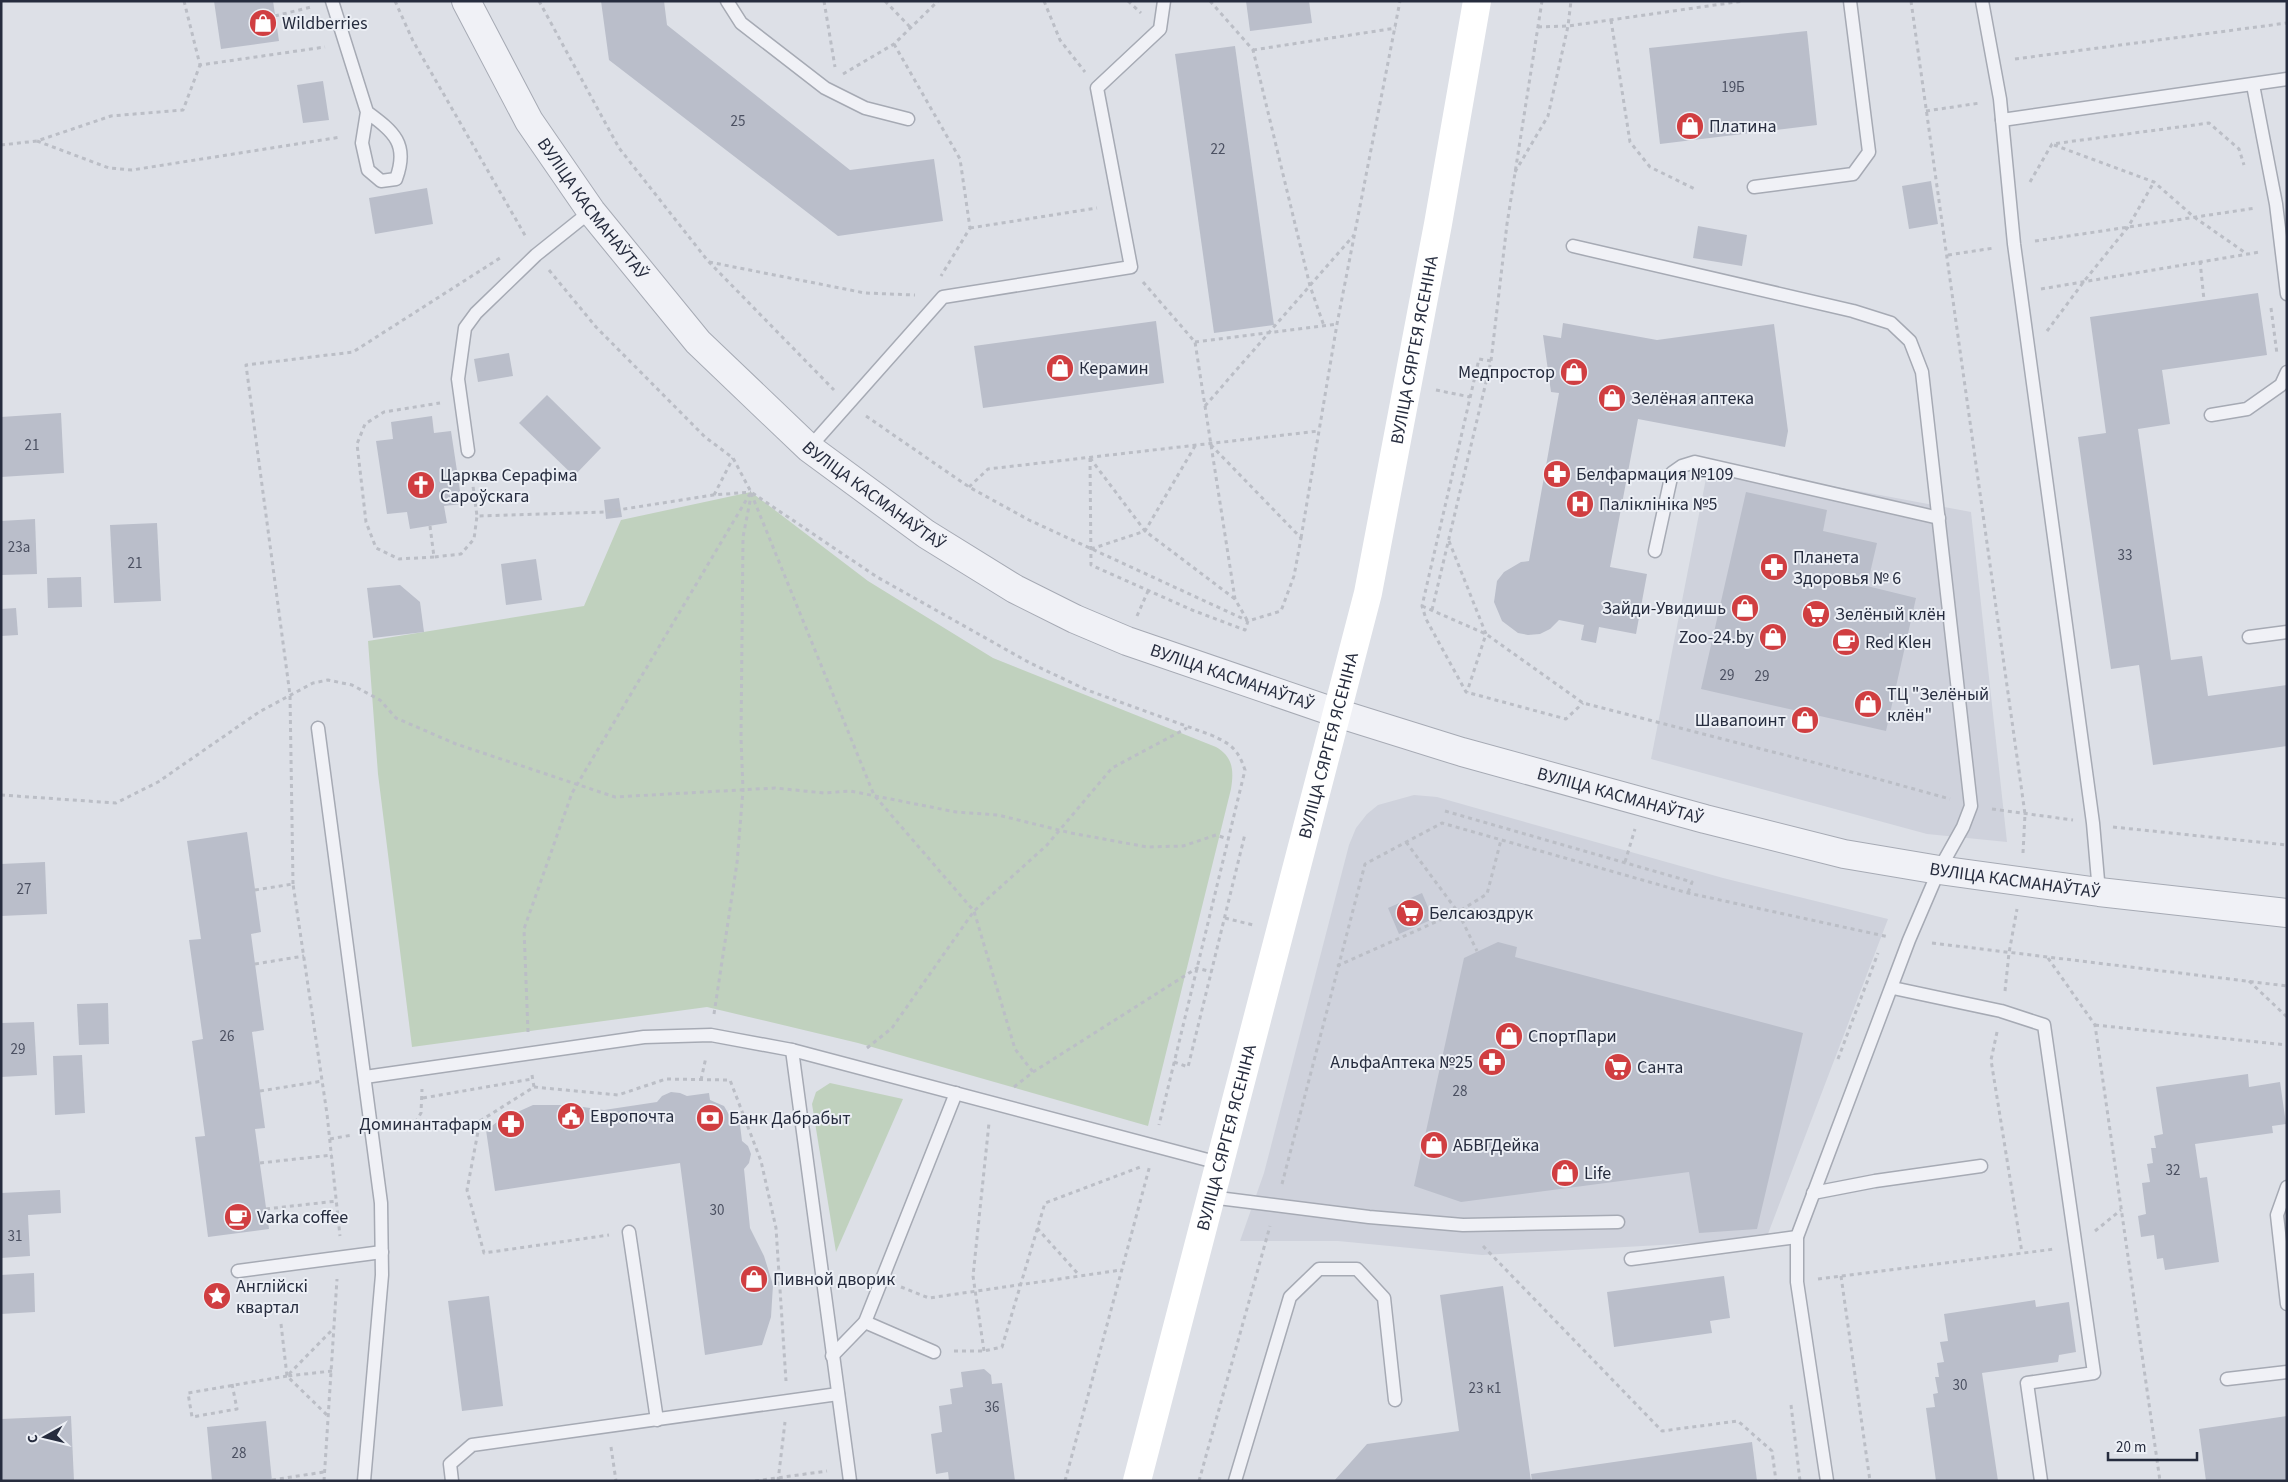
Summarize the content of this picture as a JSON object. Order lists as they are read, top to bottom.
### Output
{
  "streets": {
    "main road": ["ВУЛІЦА СЯРГЕЯ ЯСЕНІНА"],
    "street": ["ВУЛІЦА КАСМАНАЎТАЎ"]
  },
  "crossings": [
    ["ВУЛІЦА КАСМАНАЎТАЎ", "ВУЛІЦА СЯРГЕЯ ЯСЕНІНА"]
  ],
  "places": {
    "shop": [
      "Wildberries",
      "Платина",
      "Керамин",
      "Медпростор",
      "Зелёная аптека",
      "Зайди-Увидишь",
      "Zoo-24.by",
      "ТЦ \"Зелёный клён\"",
      "Шавапоинт",
      "СпортПари",
      "АБВГДейка",
      "Life",
      "Пивной дворик"
    ],
    "pharmacy": [
      "Белфармация №109",
      "Планета Здоровья № 6",
      "АльфаАптека №25",
      "Доминантафарм"
    ],
    "church": ["Царква Серафіма Сароўскага"],
    "hospital": ["Паліклініка №5"],
    "supermarket": ["Зелёный клён", "Белсаюздрук", "Санта"],
    "cafe": ["Red Kleн", "Varka coffee"],
    "public building": ["Европочта"],
    "bank": ["Банк Дабрабыт"],
    "place": ["Англійскі квартал"]
  },
  "house_numbers": [
    "19Б",
    "25",
    "22",
    "21",
    "23a",
    "33",
    "21",
    "29",
    "29",
    "27",
    "26",
    "29",
    "28",
    "32",
    "30",
    "31",
    "30",
    "23 к1",
    "36",
    "28"
  ],
  "scale_bar": "20 m",
  "north": "left"
}
